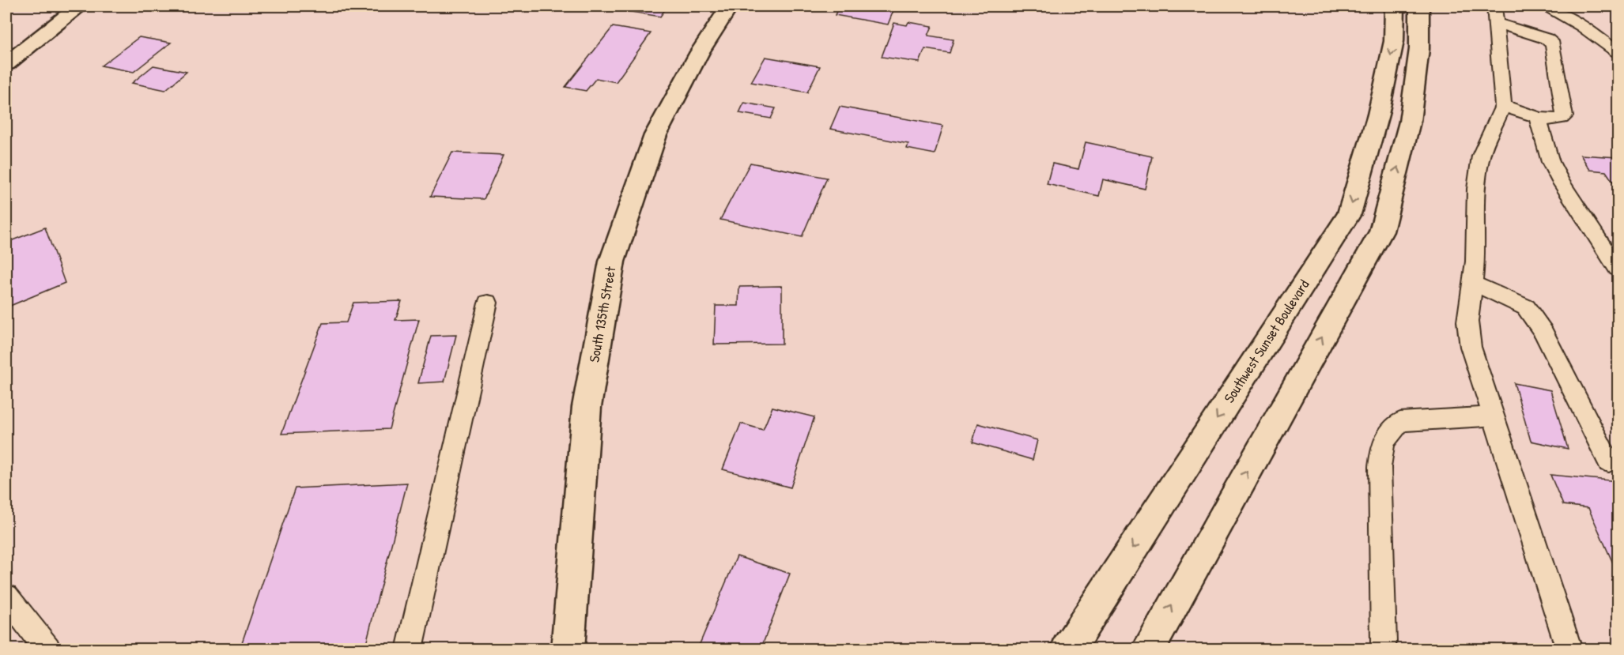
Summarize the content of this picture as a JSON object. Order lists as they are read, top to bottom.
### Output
{
  "streets": {
    "main road": ["South 135th Street", "Southwest Sunset Boulevard"]
  }
}
